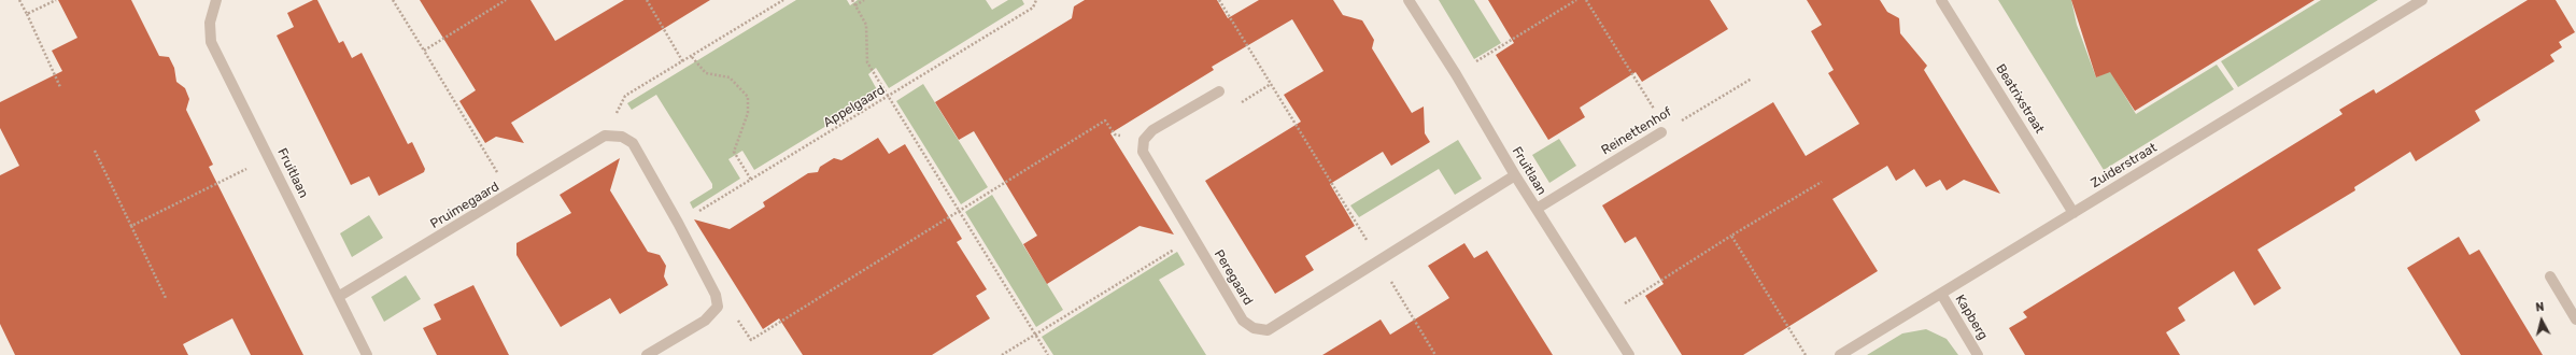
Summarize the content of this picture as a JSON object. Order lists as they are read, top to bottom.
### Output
{
  "streets": {
    "street": [
      "Beatrixstraat",
      "Reinettenhof",
      "Zuiderstraat",
      "Fruitlaan",
      "Pruimegaard",
      "Peregaard",
      "Kapberg"
    ],
    "path": ["Appelgaard"]
  },
  "crossings": [
    ["Beatrixstraat", "Zuiderstraat"],
    ["Reinettenhof", "Fruitlaan"],
    ["Zuiderstraat", "Kapberg"],
    ["Fruitlaan", "Pruimegaard"],
    ["Fruitlaan", "Peregaard"]
  ],
  "north": "top"
}
